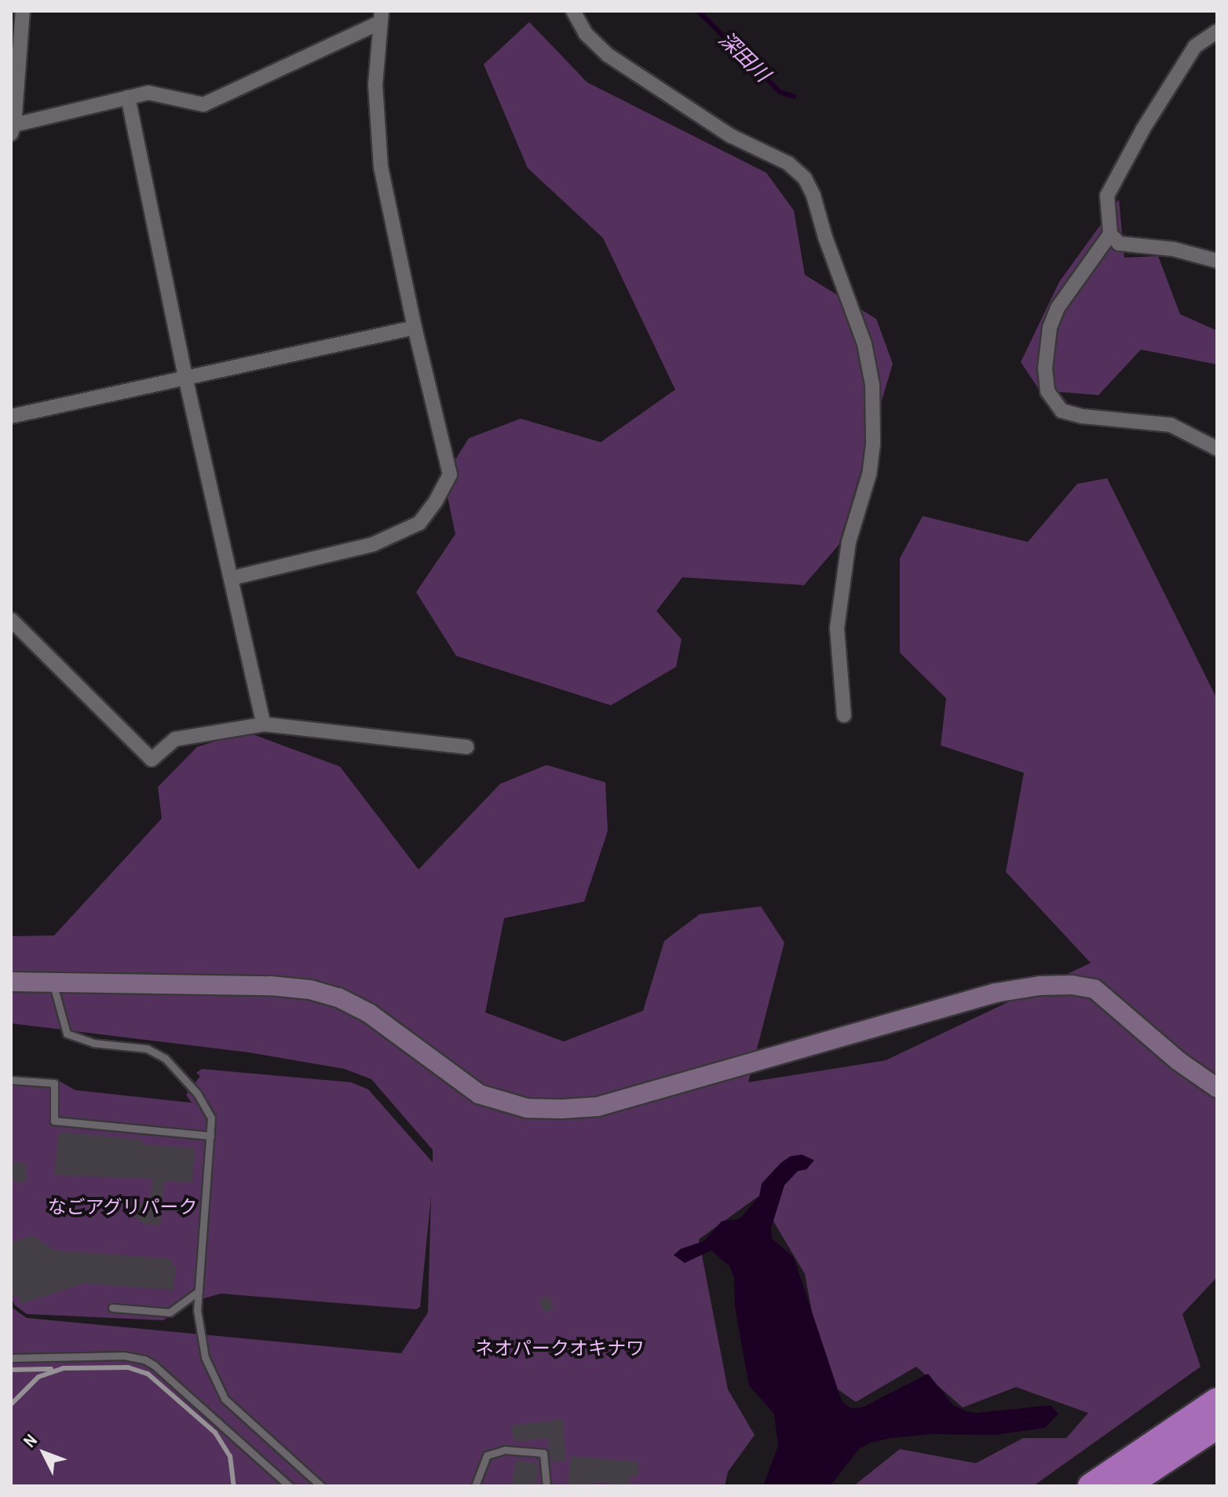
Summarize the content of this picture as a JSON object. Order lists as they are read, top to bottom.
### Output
{
  "water": ["深田川"],
  "parks": ["なごアグリパーク", "ネオパークオキナワ"],
  "north": "top left"
}
